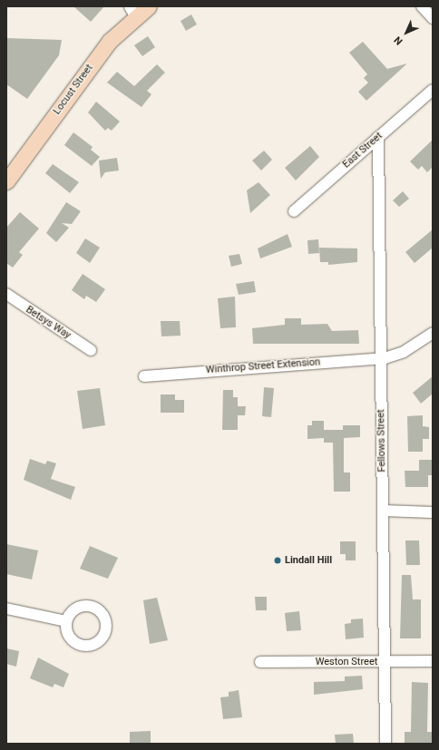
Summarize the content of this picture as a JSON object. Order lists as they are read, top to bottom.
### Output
{
  "streets": {
    "main road": ["Locust Street"],
    "street": [
      "East Street",
      "Betsys Way",
      "Winthrop Street Extension",
      "Fellows Street",
      "Weston Street"
    ]
  },
  "crossings": [
    ["East Street", "Fellows Street"],
    ["Winthrop Street Extension", "Fellows Street"],
    ["Fellows Street", "Weston Street"]
  ],
  "places": ["Lindall Hill"],
  "north": "bottom left"
}
